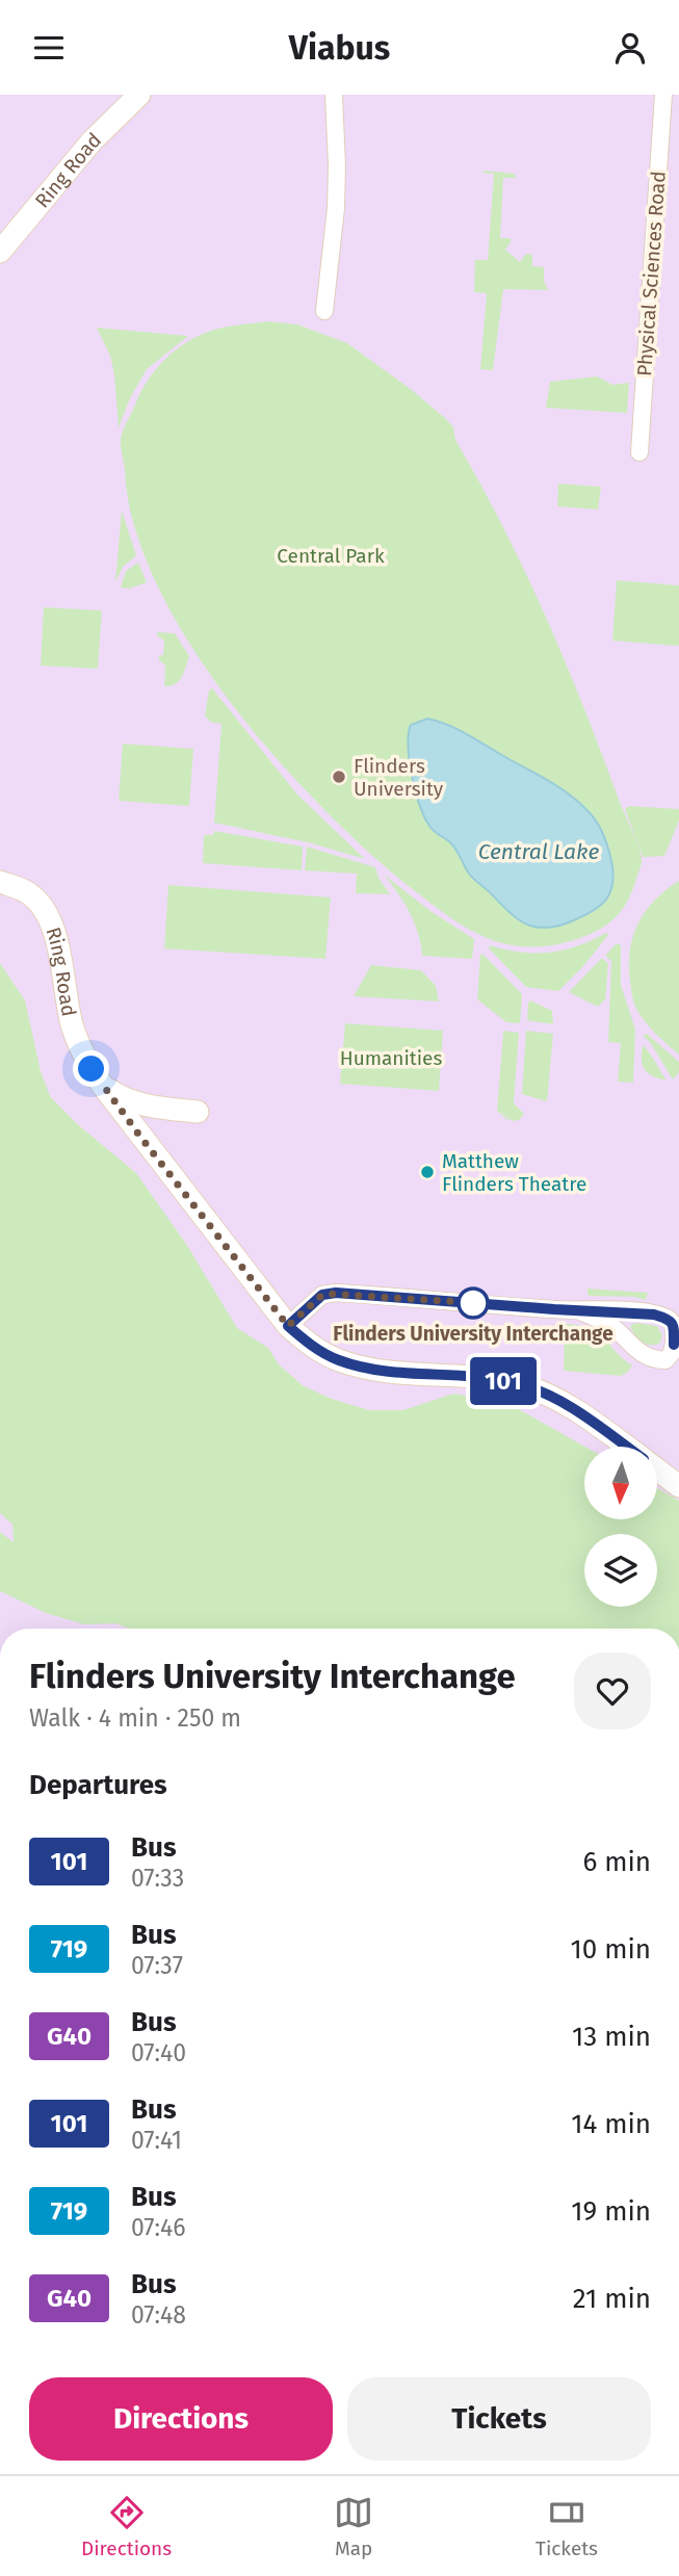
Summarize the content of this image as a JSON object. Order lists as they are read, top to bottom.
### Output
{
  "streets": {
    "street": ["Ring Road", "Physical Sciences Road"]
  },
  "water": ["Central Lake"],
  "parks": ["Central Park", "Humanities"],
  "places": ["Flinders University", "Matthew Flinders Theatre", "Flinders University Interchange"],
  "lines": ["bus line 101"],
  "north": "bottom",
  "page": {
    "header": "Viabus",
    "on_map": "101",
    "heading": [
      ["Flinders University Interchange", "Walk · 4 min · 250 m"],
      "Departures"
    ],
    "list": [
      {
        "mark": "101",
        "name": "Bus",
        "note": "07:33",
        "value": "6 min"
      },
      {
        "mark": "719",
        "name": "Bus",
        "note": "07:37",
        "value": "10 min"
      },
      {
        "mark": "G40",
        "name": "Bus",
        "note": "07:40",
        "value": "13 min"
      },
      {
        "mark": "101",
        "name": "Bus",
        "note": "07:41",
        "value": "14 min"
      },
      {
        "mark": "719",
        "name": "Bus",
        "note": "07:46",
        "value": "19 min"
      },
      {
        "mark": "G40",
        "name": "Bus",
        "note": "07:48",
        "value": "21 min"
      }
    ],
    "buttons": ["Directions", "Tickets"],
    "tabs": ["Directions", "Map", "Tickets"]
  }
}
